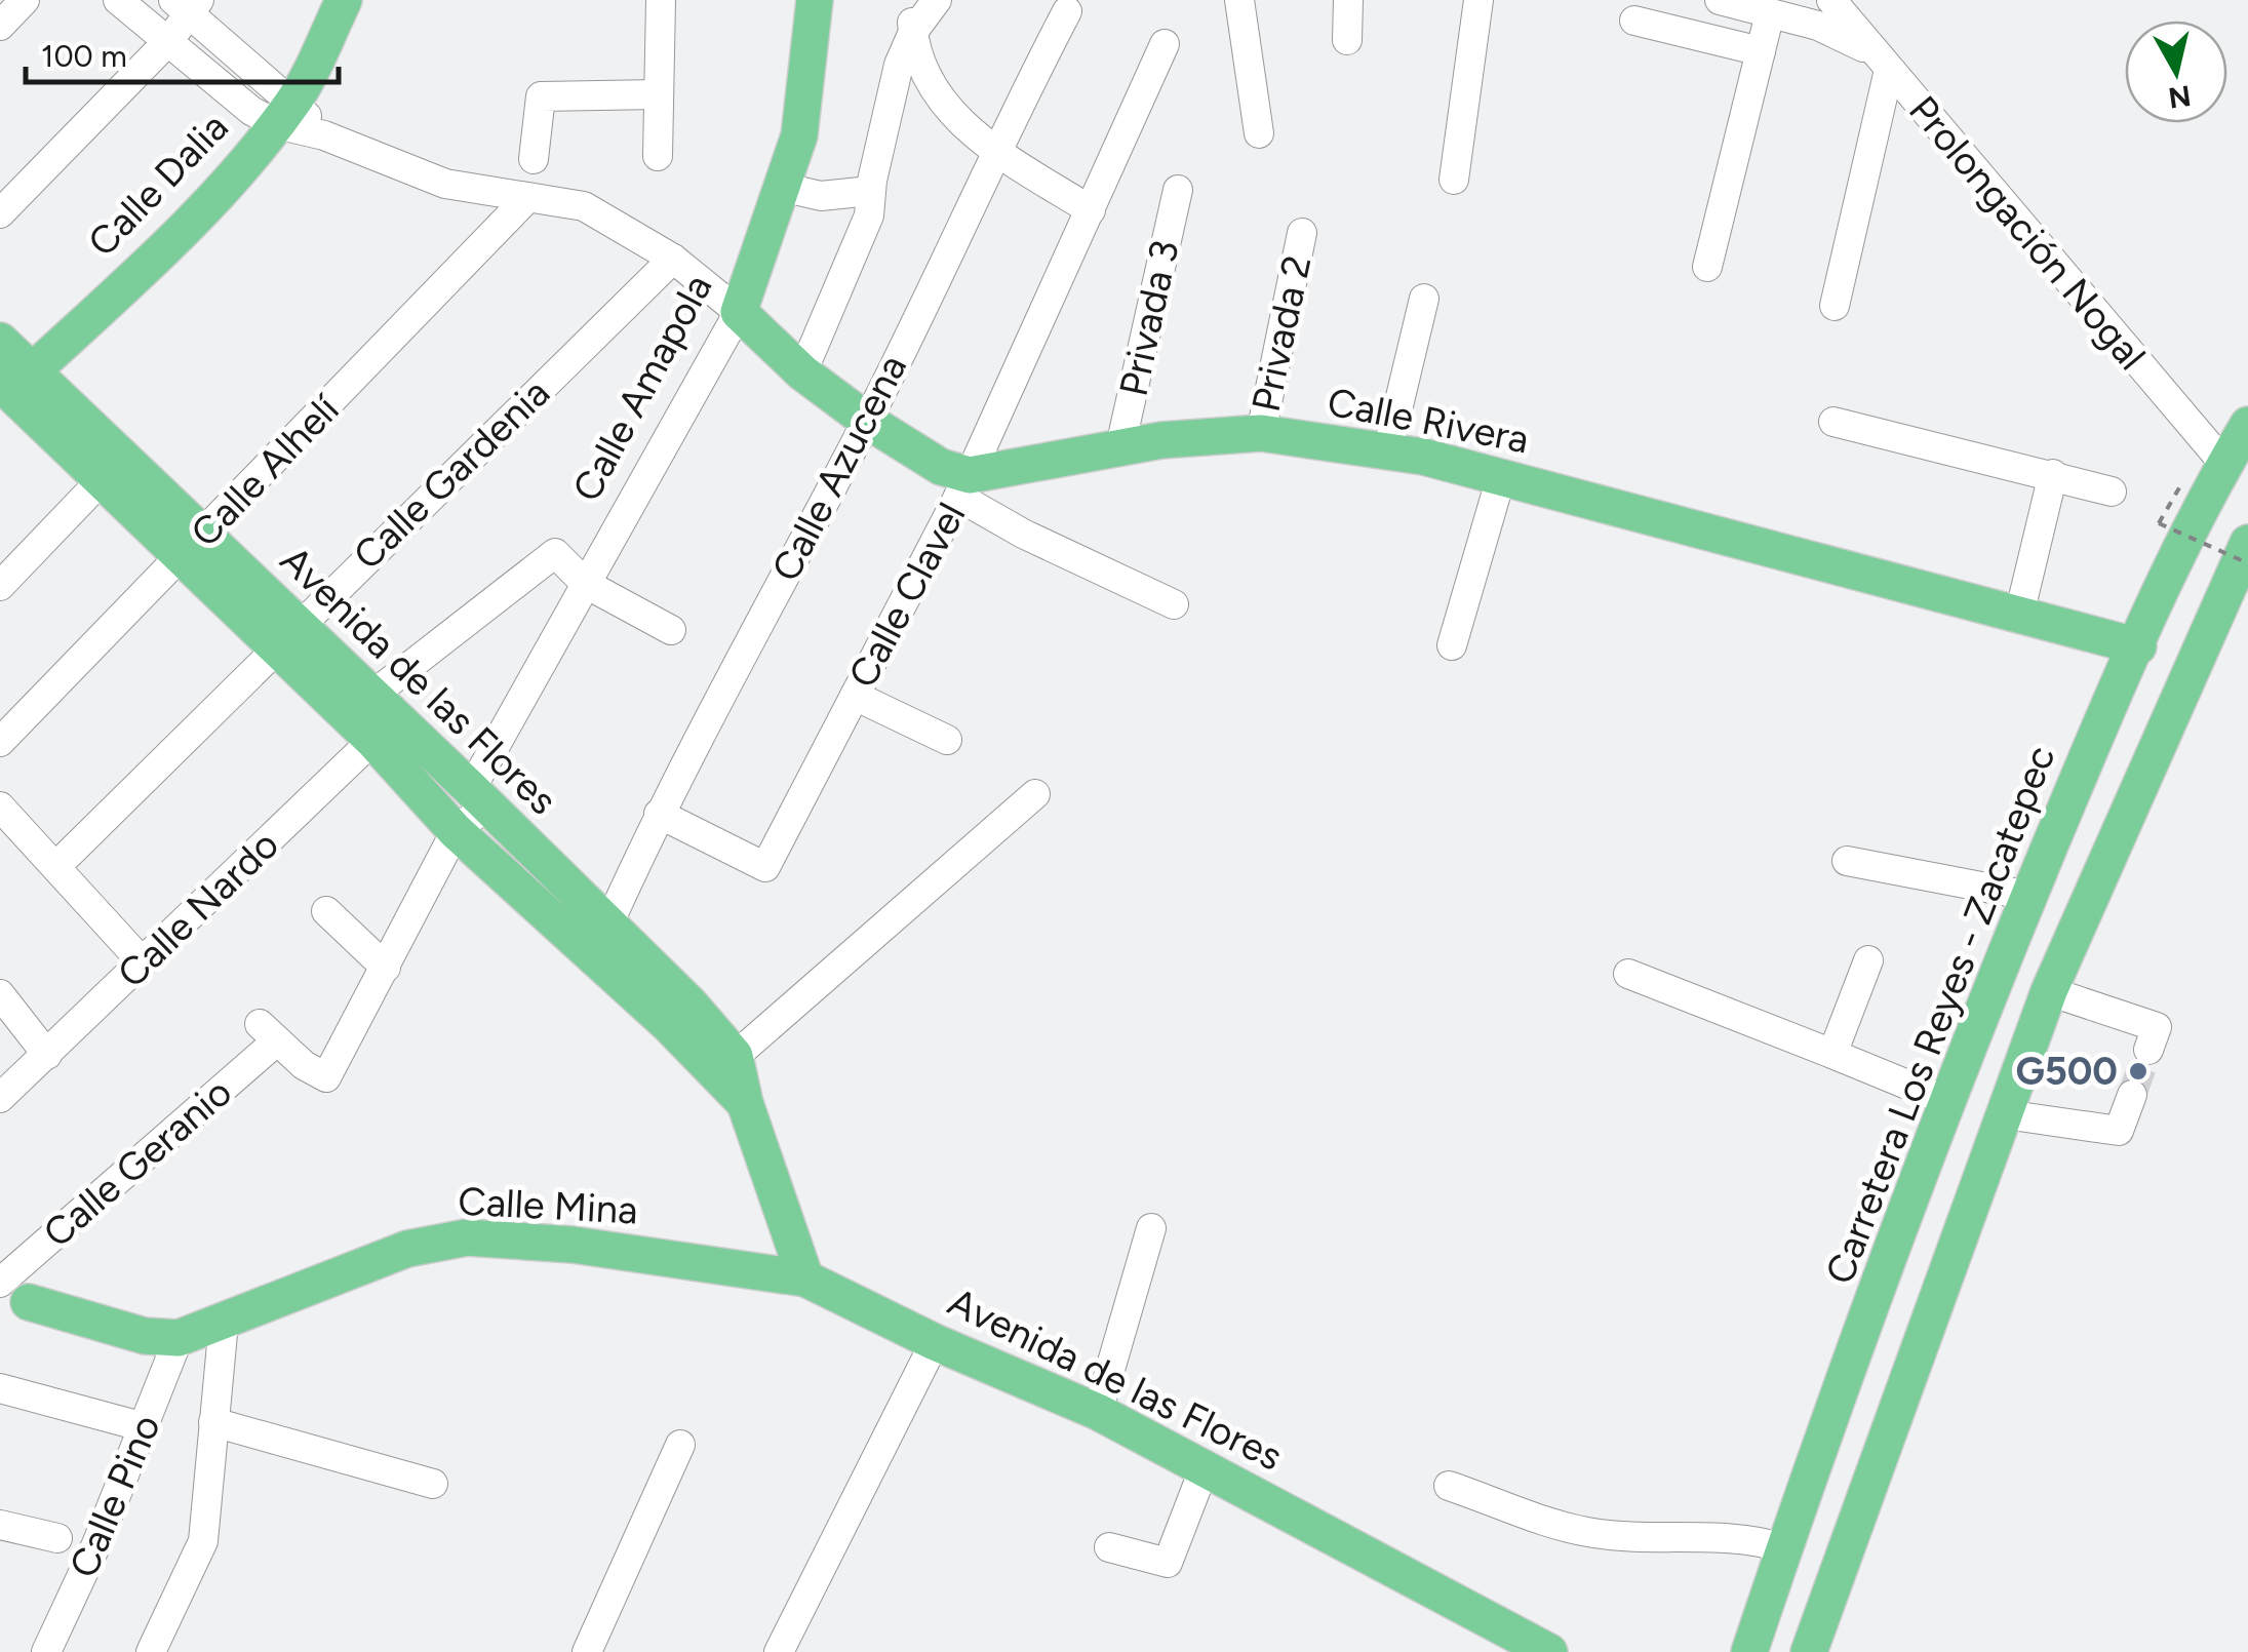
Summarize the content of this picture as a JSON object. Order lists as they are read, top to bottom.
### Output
{
  "streets": {
    "main road": [
      "Calle Dalia",
      "Calle Amapola",
      "Calle Rivera",
      "Avenida de las Flores",
      "Carretera Los Reyes - Zacatepec",
      "Calle Mina"
    ],
    "street": [
      "Prolongación Nogal",
      "Privada 3",
      "Privada 2",
      "Calle Azucena",
      "Calle Alhelí",
      "Calle Gardenia",
      "Calle Clavel",
      "Calle Nardo",
      "Calle Geranio",
      "Calle Pino"
    ]
  },
  "crossings": [
    ["Calle Dalia", "Avenida de las Flores"],
    ["Prolongación Nogal", "Carretera Los Reyes - Zacatepec"],
    ["Privada 3", "Calle Rivera"],
    ["Privada 2", "Calle Rivera"],
    ["Calle Amapola", "Avenida de las Flores"],
    ["Calle Amapola", "Calle Nardo"],
    ["Calle Rivera", "Calle Clavel"],
    ["Calle Rivera", "Carretera Los Reyes - Zacatepec"],
    ["Calle Azucena", "Calle Clavel"],
    ["Calle Azucena", "Avenida de las Flores"],
    ["Calle Alhelí", "Avenida de las Flores"],
    ["Calle Gardenia", "Avenida de las Flores"],
    ["Avenida de las Flores", "Calle Nardo"],
    ["Avenida de las Flores", "Calle Geranio"],
    ["Avenida de las Flores", "Calle Mina"],
    ["Calle Mina", "Calle Pino"]
  ],
  "places": ["G500"],
  "scale_bar": "100 m",
  "north": "bottom"
}
